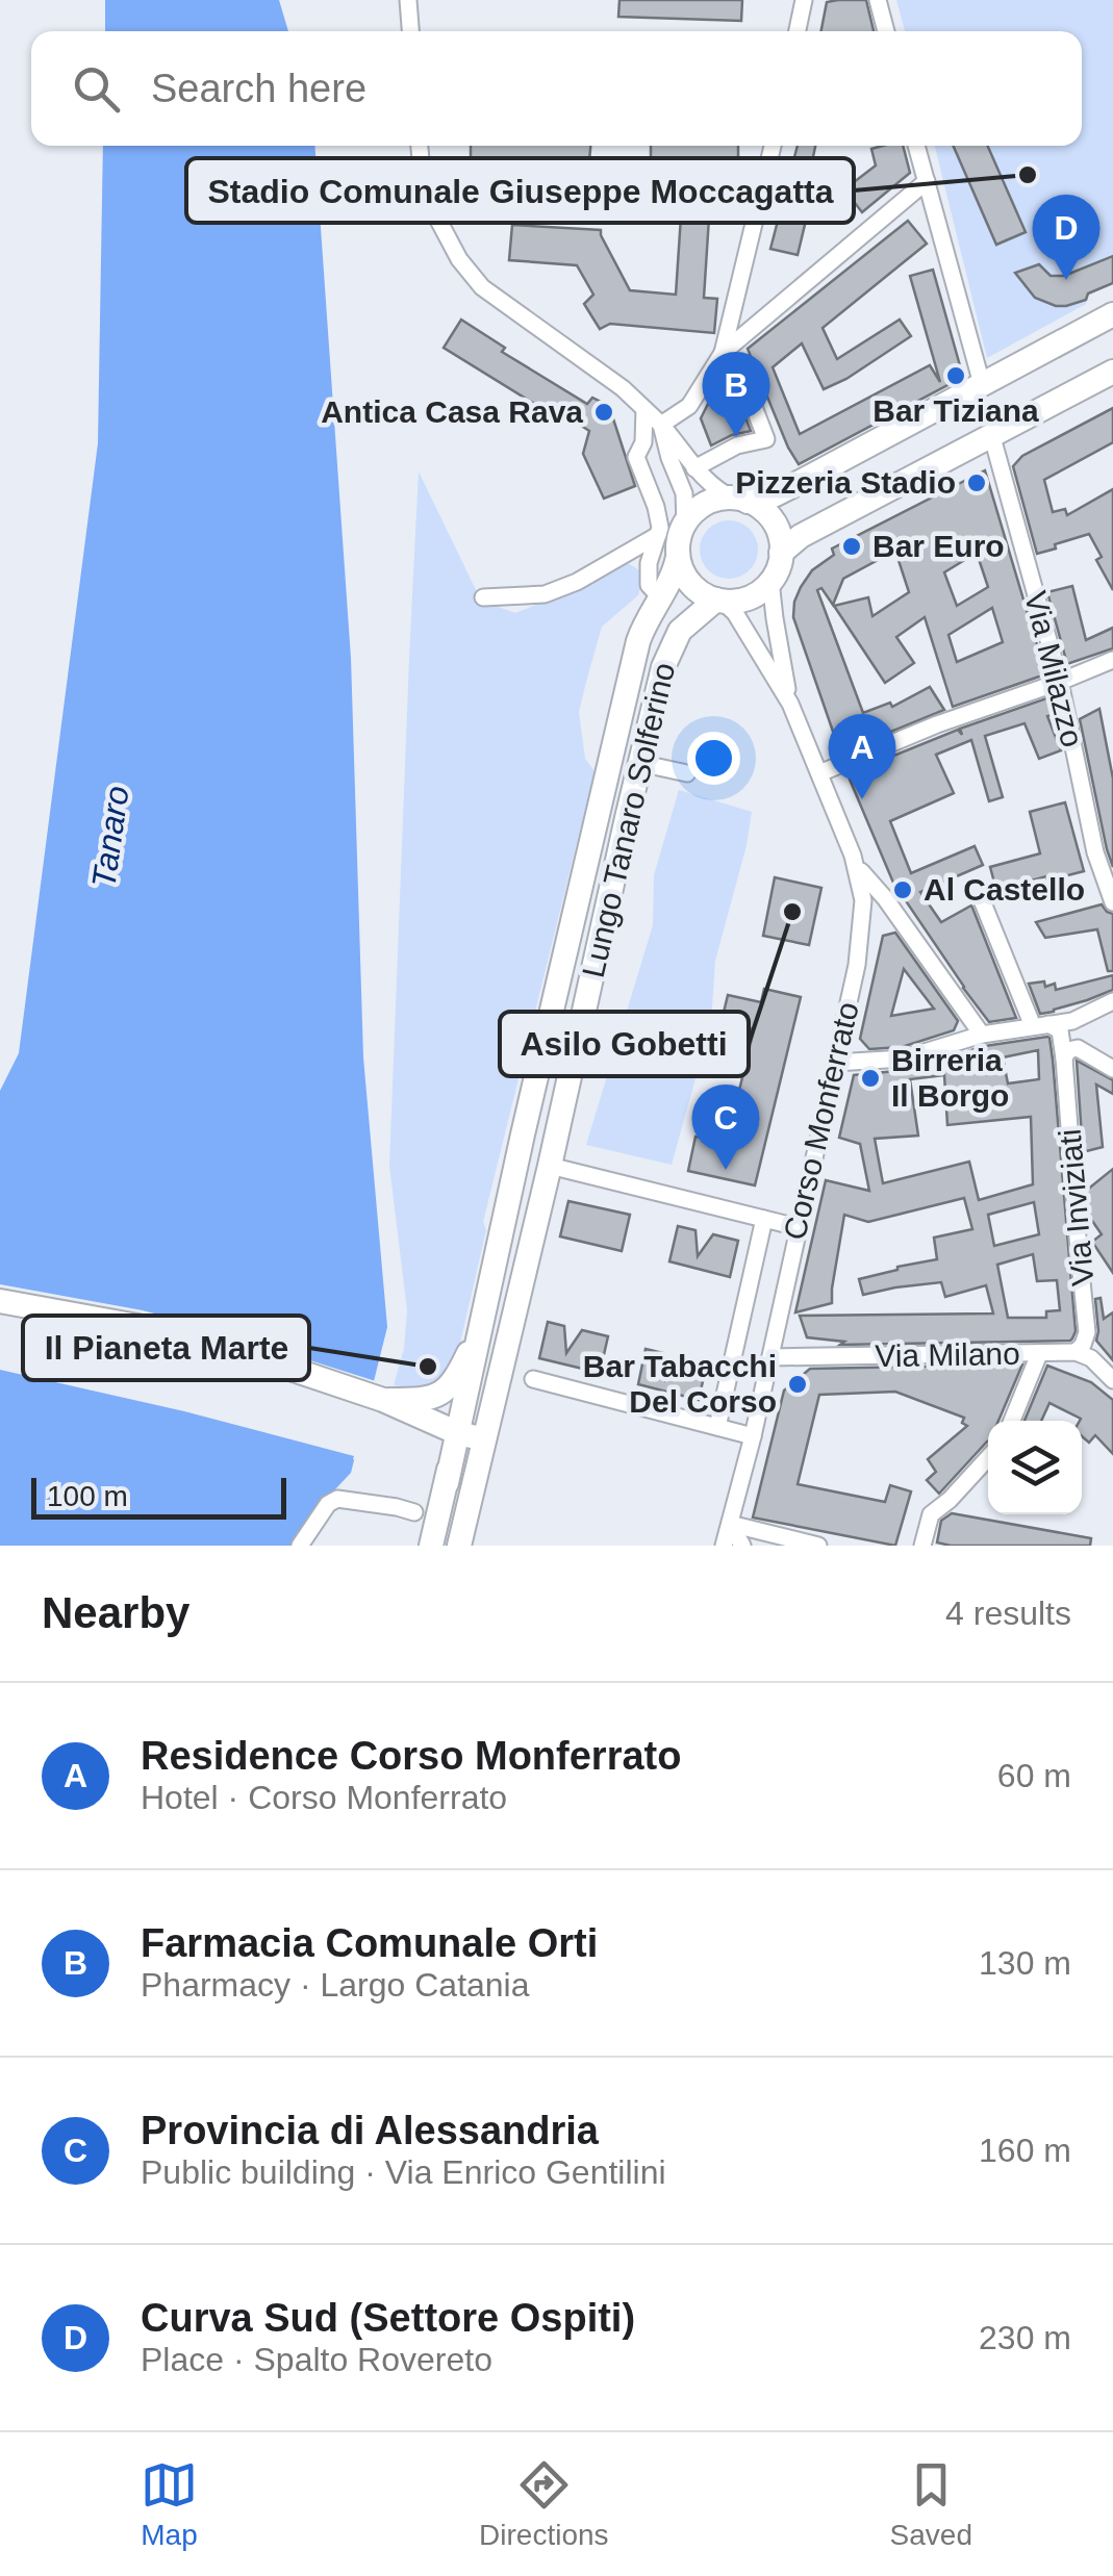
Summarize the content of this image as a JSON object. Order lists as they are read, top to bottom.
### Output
{
  "streets": {
    "main road": ["Lungo Tanaro Solferino"],
    "street": [
      "Via Milazzo",
      "Corso Monferrato",
      "Via Inviziati",
      "Via Milano"
    ]
  },
  "crossings": [
    ["Lungo Tanaro Solferino", "Corso Monferrato"],
    ["Corso Monferrato", "Via Milano"],
    ["Via Inviziati", "Via Milano"]
  ],
  "water": ["Tanaro"],
  "places": [
    "Stadio Comunale Giuseppe Moccagatta",
    "Bar Tiziana",
    "Antica Casa Rava",
    "Pizzeria Stadio",
    "Bar Euro",
    "Al Castello",
    "Asilo Gobetti",
    "Birreria Il Borgo",
    "Il Pianeta Marte",
    "Bar Tabacchi Del Corso"
  ],
  "scale_bar": "100 m",
  "page": {
    "search": "Search here",
    "pins": [
      "D",
      "B",
      "A",
      "C"
    ],
    "scale": "100 m",
    "heading": ["Nearby", "4 results"],
    "list": [
      {
        "mark": "A",
        "name": "Residence Corso Monferrato",
        "note": "Hotel · Corso Monferrato",
        "value": "60 m"
      },
      {
        "mark": "B",
        "name": "Farmacia Comunale Orti",
        "note": "Pharmacy · Largo Catania",
        "value": "130 m"
      },
      {
        "mark": "C",
        "name": "Provincia di Alessandria",
        "note": "Public building · Via Enrico Gentilini",
        "value": "160 m"
      },
      {
        "mark": "D",
        "name": "Curva Sud (Settore Ospiti)",
        "note": "Place · Spalto Rovereto",
        "value": "230 m"
      }
    ],
    "nav": ["Map", "Directions", "Saved"]
  }
}
